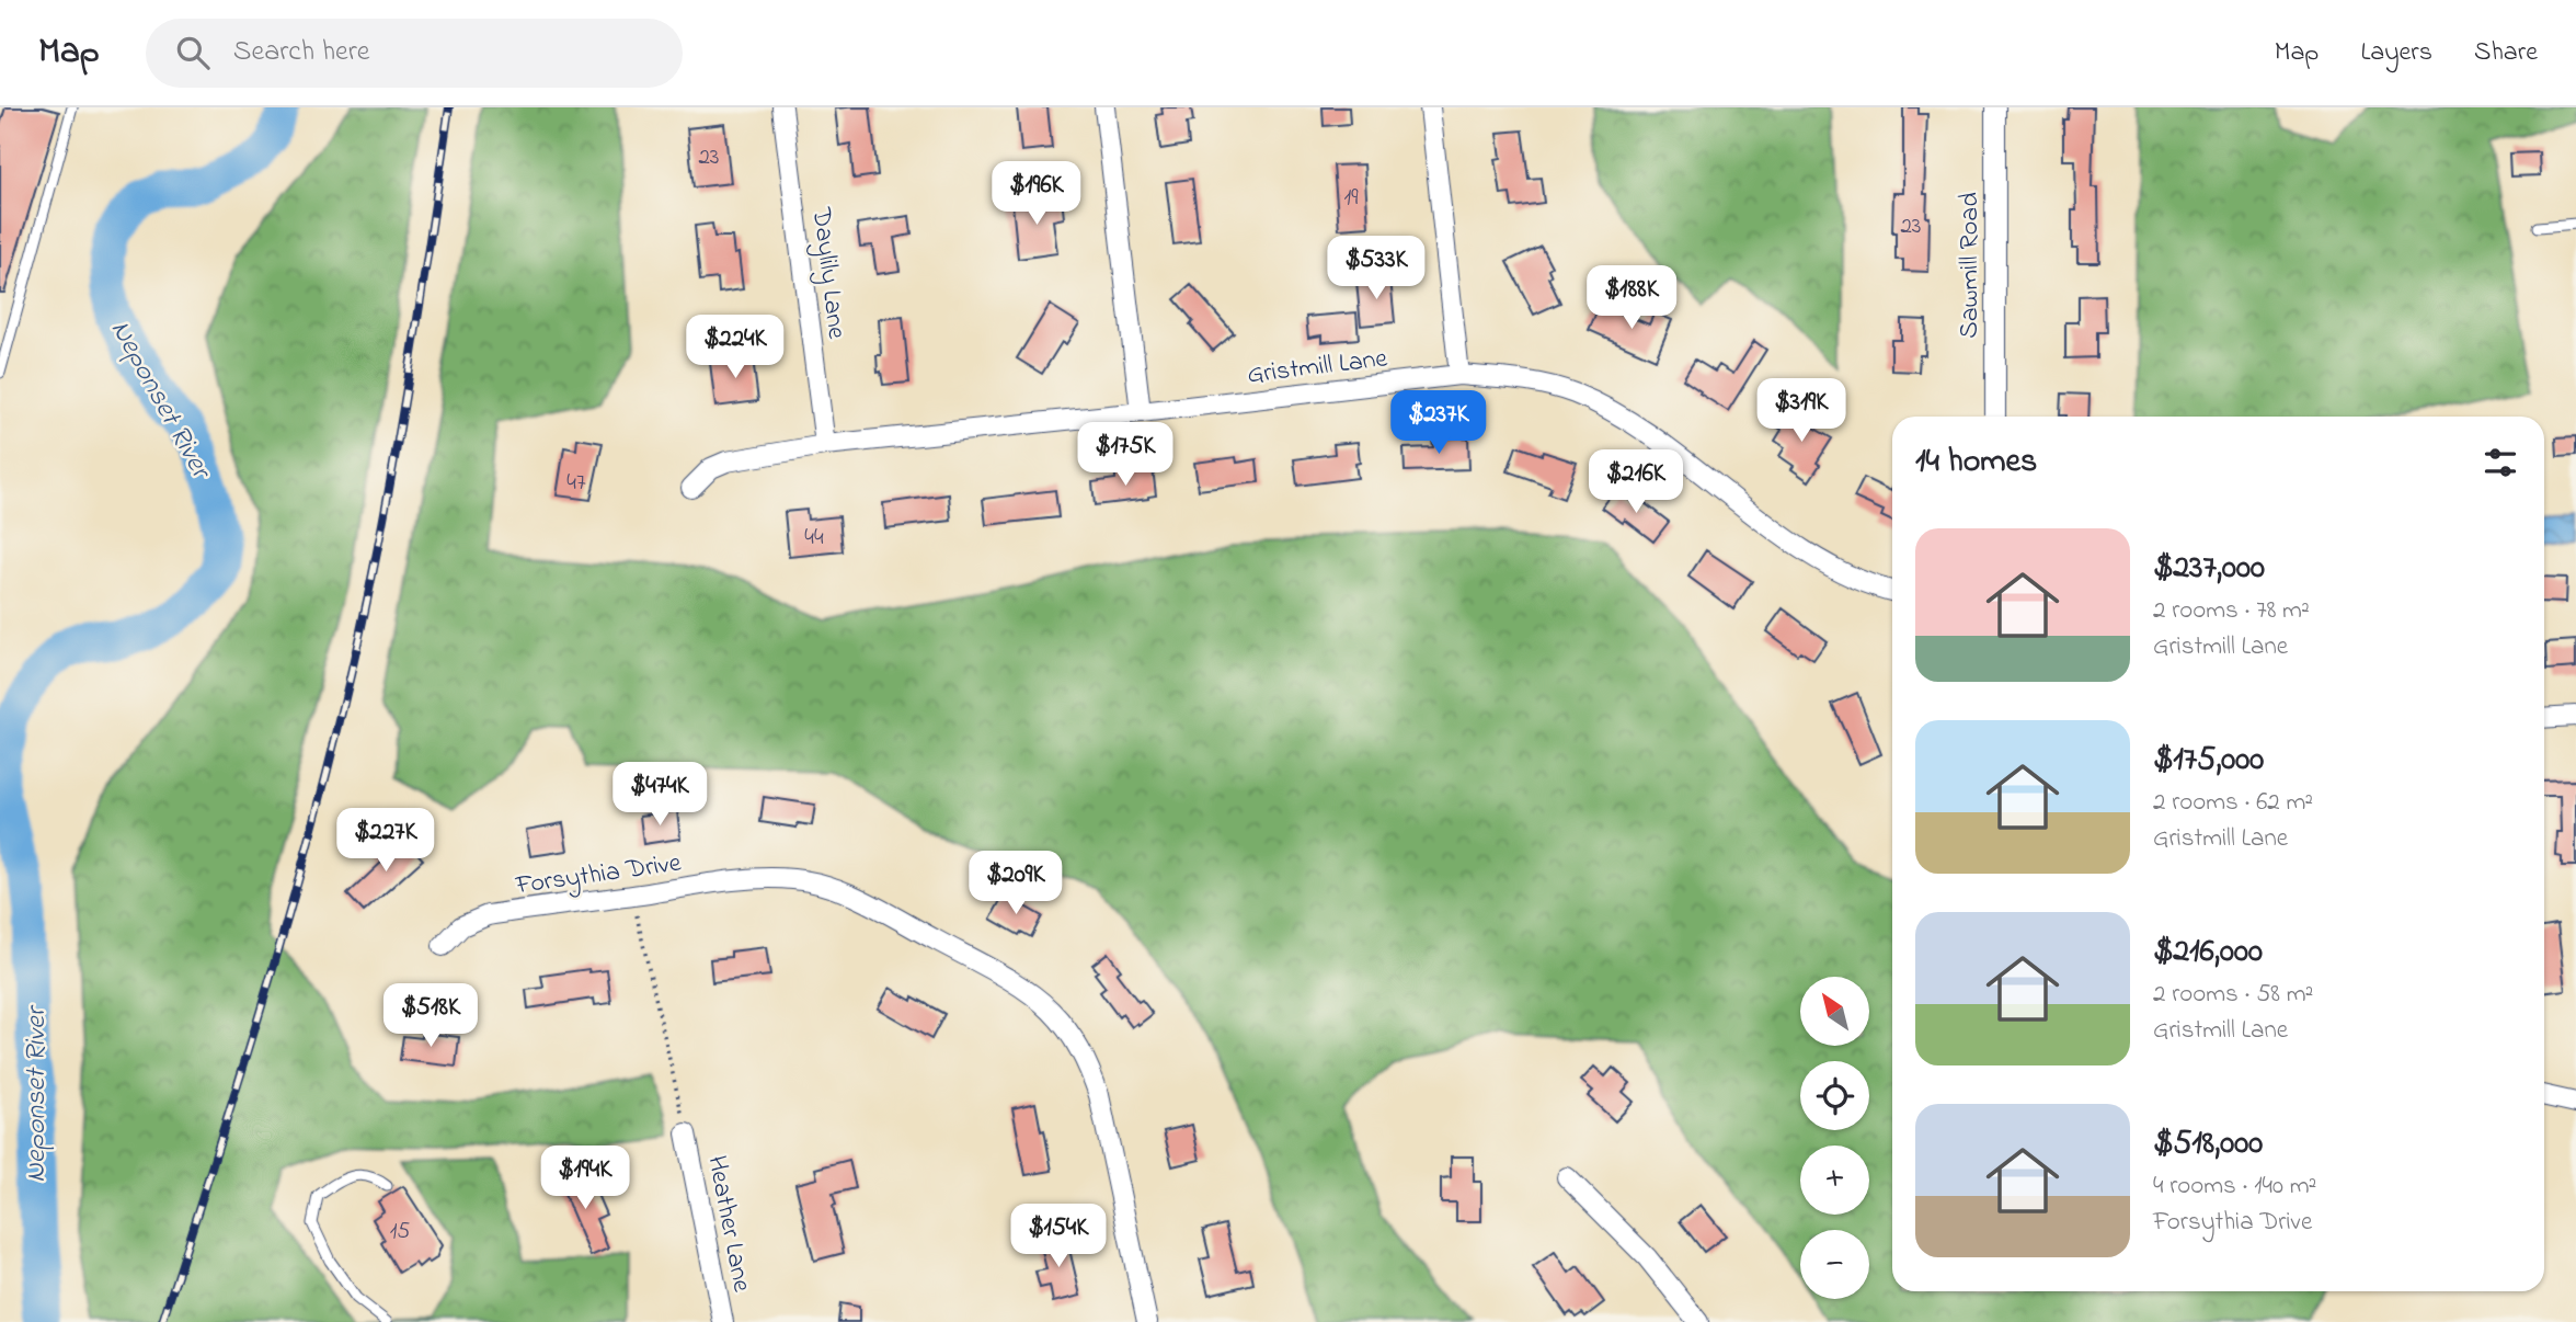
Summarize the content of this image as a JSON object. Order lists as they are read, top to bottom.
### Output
{
  "streets": {
    "street": [
      "Sawmill Road",
      "Daylily Lane",
      "Gristmill Lane",
      "Forsythia Drive",
      "Heather Lane"
    ]
  },
  "crossings": [
    ["Daylily Lane", "Gristmill Lane"]
  ],
  "water": ["Neponset River"],
  "house_numbers": [
    "23",
    "19",
    "23",
    "47",
    "44",
    "15"
  ],
  "north": "top left",
  "page": {
    "header": "Map",
    "search": "Search here",
    "nav": ["Map", "Layers", "Share"],
    "price": [
      "$196K",
      "$533K",
      "$188K",
      "$224K",
      "$319K",
      "$237K",
      "$175K",
      "$216K",
      "$474K",
      "$227K",
      "$209K",
      "$518K",
      "$194K",
      "$154K"
    ],
    "heading": "14 homes",
    "list": [
      {
        "name": "$237,000",
        "note": "2 rooms · 78 m² · Gristmill Lane"
      },
      {
        "name": "$175,000",
        "note": "2 rooms · 62 m² · Gristmill Lane"
      },
      {
        "name": "$216,000",
        "note": "2 rooms · 58 m² · Gristmill Lane"
      },
      {
        "name": "$518,000",
        "note": "4 rooms · 140 m² · Forsythia Drive"
      }
    ],
    "map_buttons": ["+", "−"]
  }
}
